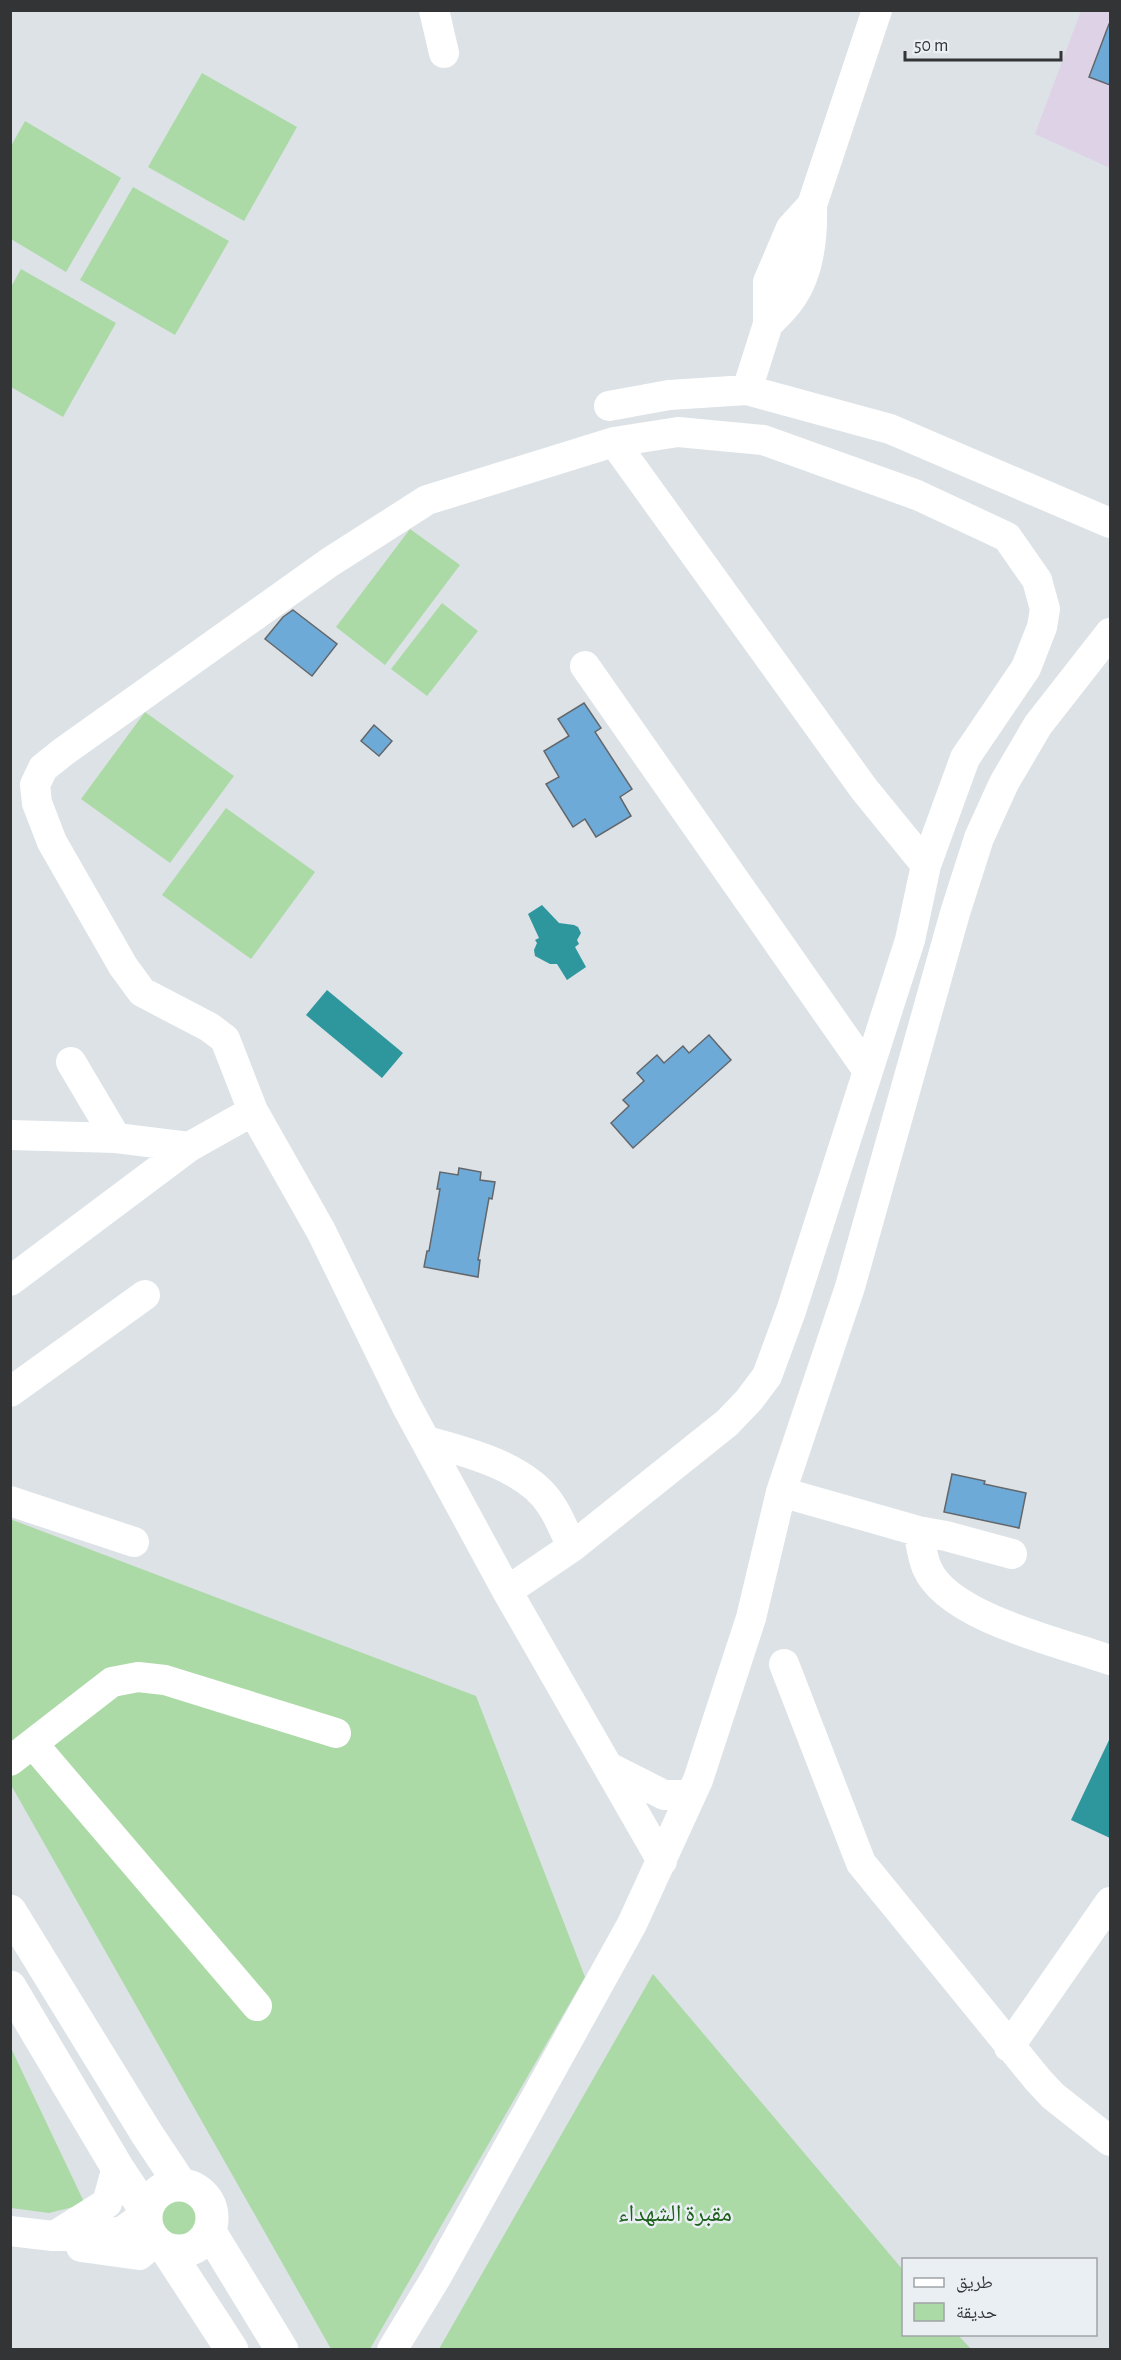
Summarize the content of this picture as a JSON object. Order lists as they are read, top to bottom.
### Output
{
  "parks": ["مقبرة الشهداء"],
  "legend": ["طريق", "حديقة"],
  "scale_bar": "50 m"
}
